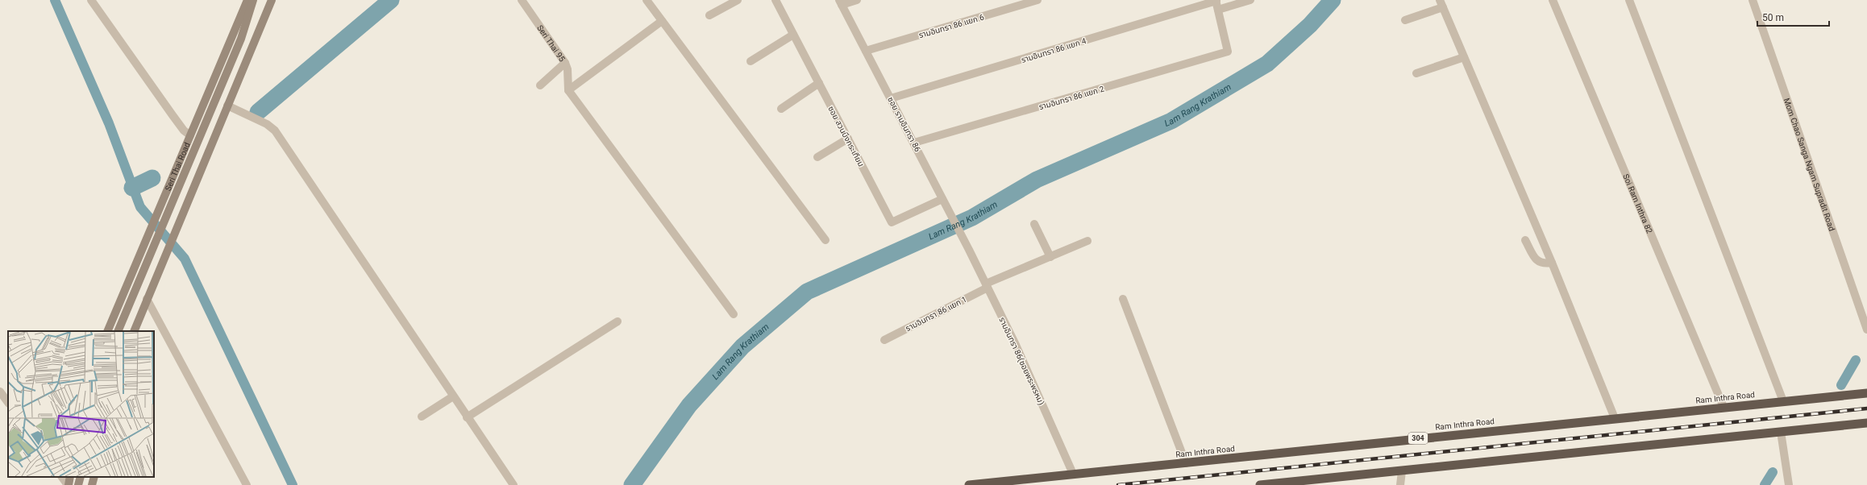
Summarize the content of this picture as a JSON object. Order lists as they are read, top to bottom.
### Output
{
  "streets": {
    "highway": ["Ram Inthra Road", "304"],
    "main road": ["Seri Thai Road"],
    "street": [
      "รามอินทรา 86 แยก 6",
      "Seri Thai 95",
      "รามอินทรา 86 แยก 4",
      "รามอินทรา 86 แยก 2",
      "ซอย รามอินทรา 86",
      "ซอย สวนบึงกระเทียม",
      "Mom Chao Sanga Ngam Supradit Road",
      "Soi Ram Inthra 82",
      "รามอินทรา 86 แยก 1",
      "รามอินทรา 86(ซอยพระพรหม)"
    ]
  },
  "crossings": [
    ["รามอินทรา 86 แยก 6", "ซอย รามอินทรา 86"],
    ["รามอินทรา 86 แยก 4", "ซอย รามอินทรา 86"],
    ["รามอินทรา 86 แยก 2", "ซอย รามอินทรา 86"],
    ["ซอย รามอินทรา 86", "ซอย สวนบึงกระเทียม"],
    ["ซอย รามอินทรา 86", "รามอินทรา 86(ซอยพระพรหม)"],
    ["Soi Ram Inthra 82", "Ram Inthra Road"],
    ["รามอินทรา 86 แยก 1", "รามอินทรา 86(ซอยพระพรหม)"],
    ["รามอินทรา 86(ซอยพระพรหม)", "Ram Inthra Road"]
  ],
  "water": ["Lam Rang Krathiam"],
  "scale_bar": "50 m"
}
